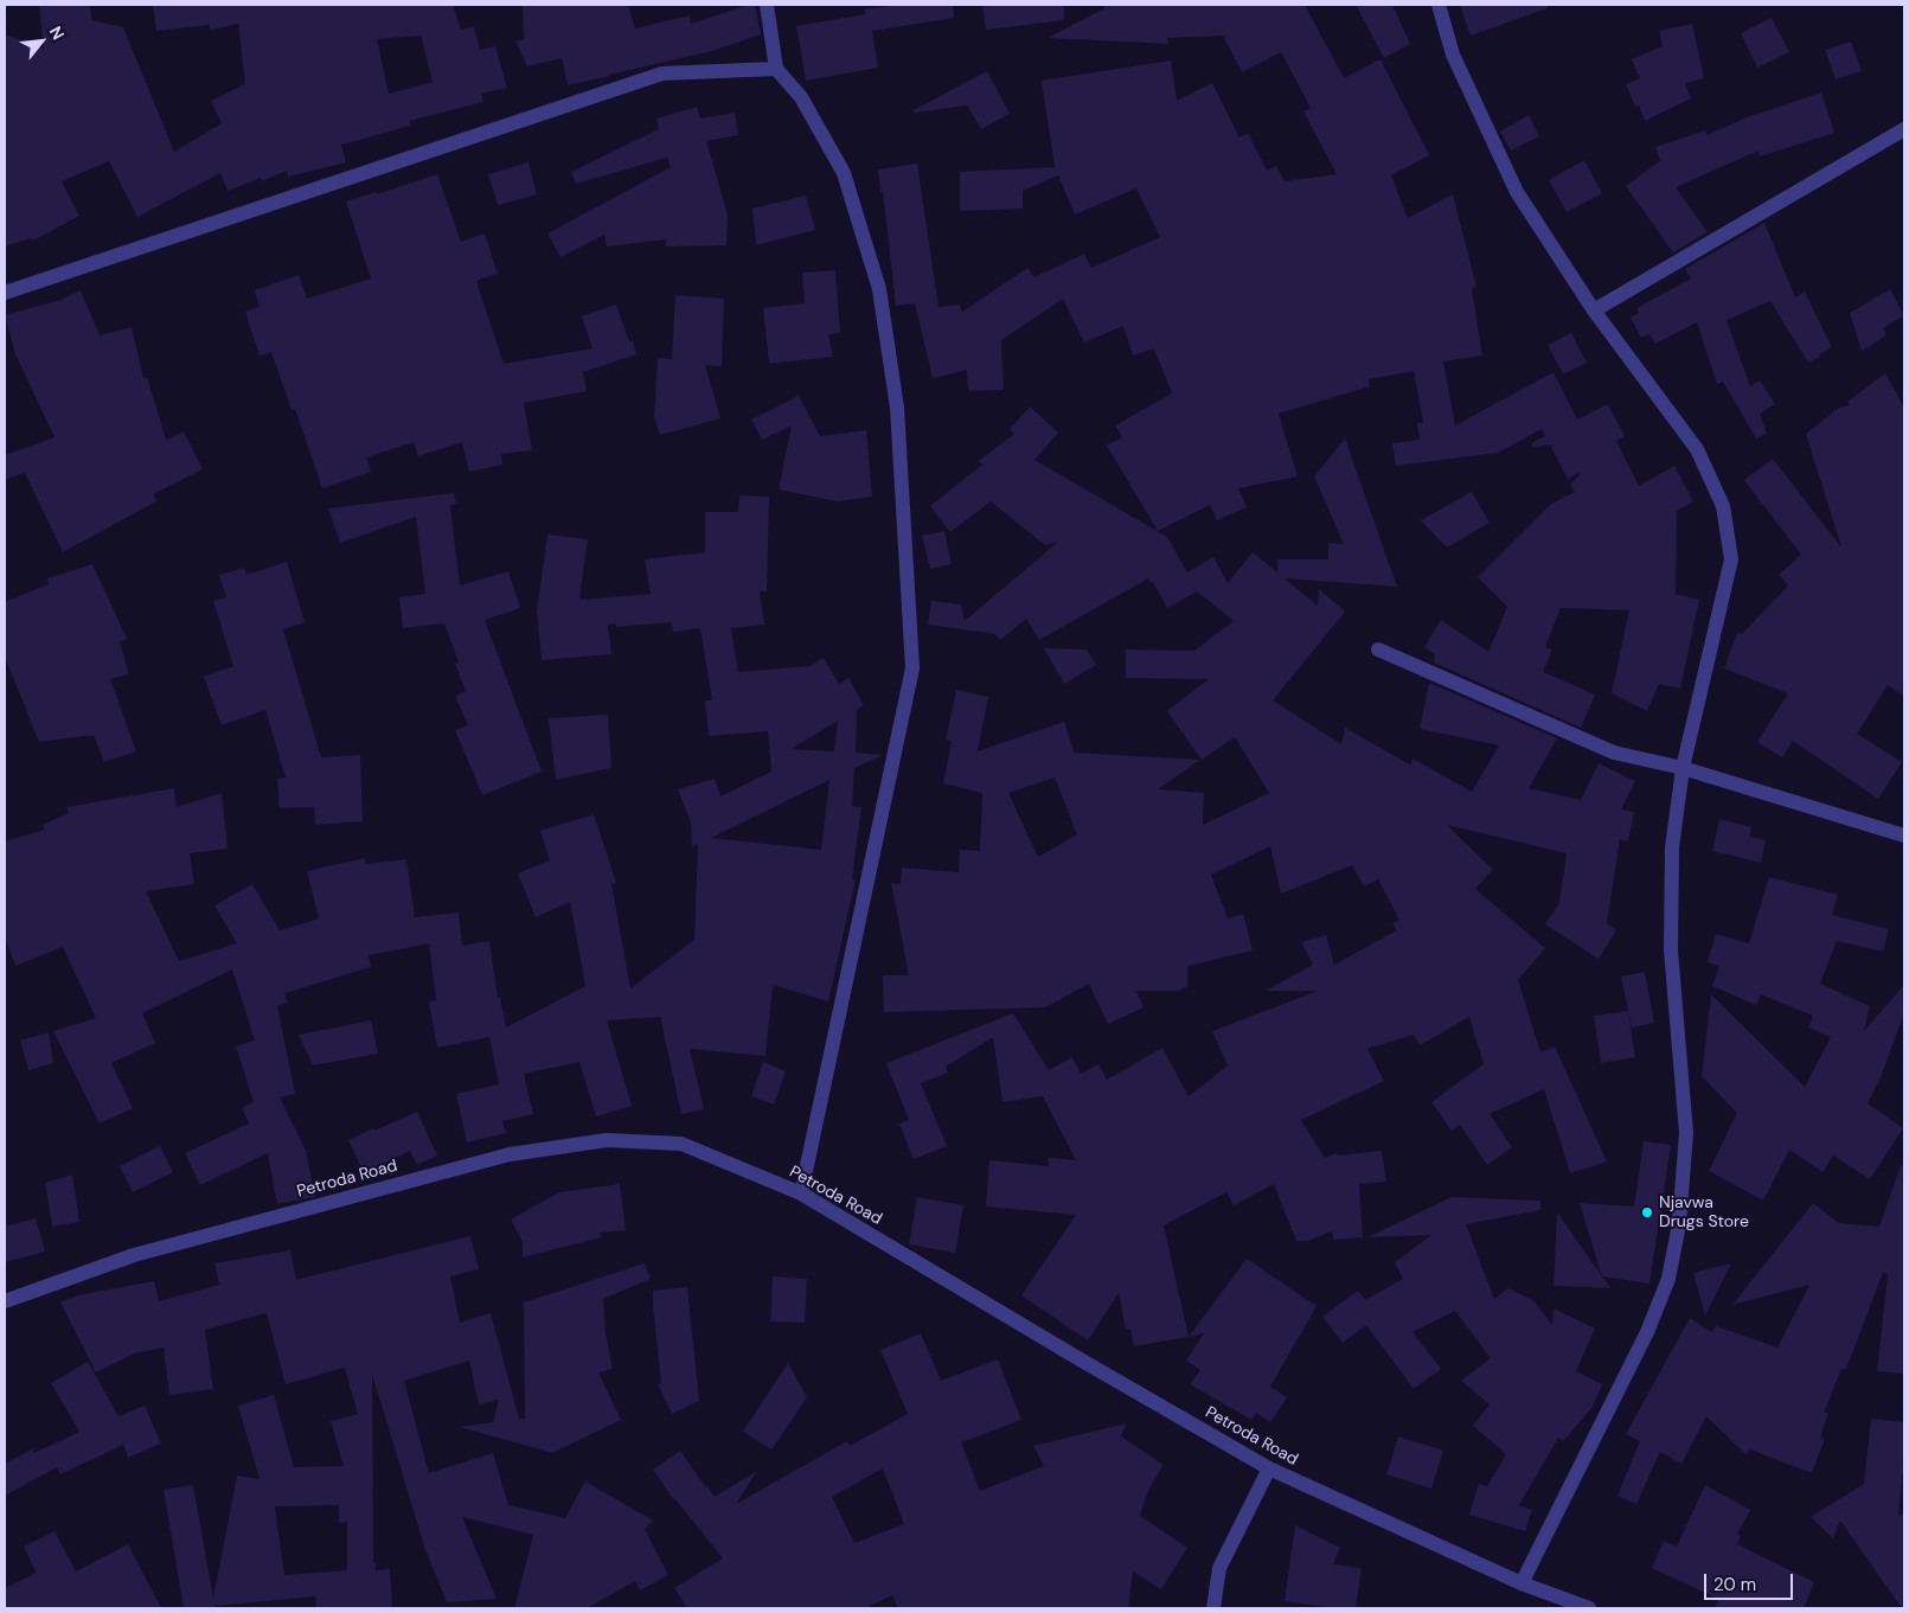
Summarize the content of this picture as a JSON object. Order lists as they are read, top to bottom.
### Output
{
  "streets": {
    "street": ["Petroda Road"]
  },
  "places": ["Njavwa Drugs Store"],
  "scale_bar": "20 m",
  "north": "top right"
}
